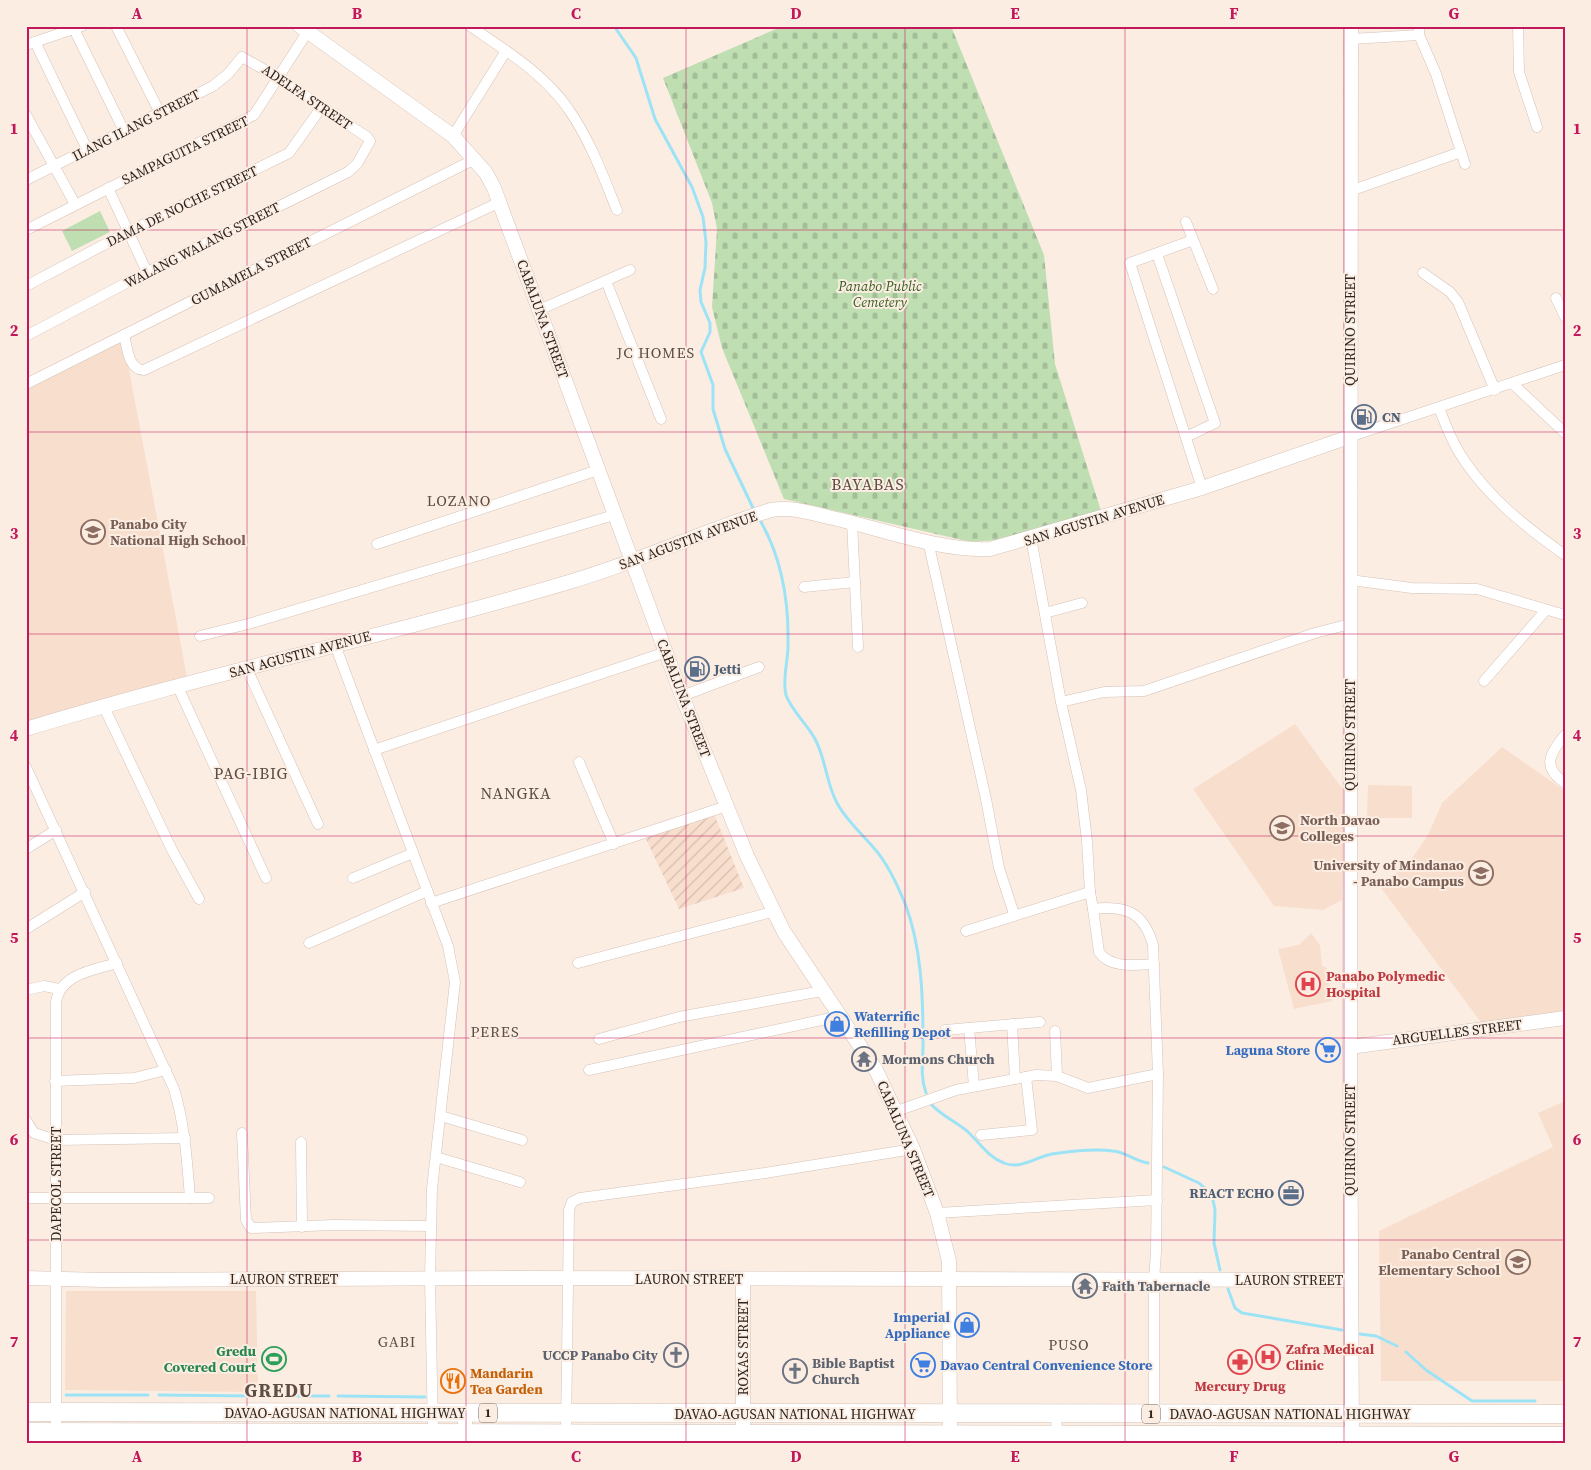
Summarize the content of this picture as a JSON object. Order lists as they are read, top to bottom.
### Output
{
  "streets": {
    "highway": ["DAVAO-AGUSAN NATIONAL HIGHWAY", "1"],
    "street": [
      "ADELFA STREET",
      "ILANG ILANG STREET",
      "SAMPAGUITA STREET",
      "DAMA DE NOCHE STREET",
      "WALANG WALANG STREET",
      "GUMAMELA STREET",
      "CABALUNA STREET",
      "QUIRINO STREET",
      "SAN AGUSTIN AVENUE",
      "ARGUELLES STREET",
      "DAPECOL STREET",
      "LAURON STREET",
      "ROXAS STREET"
    ]
  },
  "crossings": [
    ["ADELFA STREET", "ILANG ILANG STREET"],
    ["ADELFA STREET", "SAMPAGUITA STREET"],
    ["ADELFA STREET", "DAMA DE NOCHE STREET"],
    ["ADELFA STREET", "WALANG WALANG STREET"],
    ["SAMPAGUITA STREET", "CABALUNA STREET"],
    ["GUMAMELA STREET", "CABALUNA STREET"],
    ["CABALUNA STREET", "SAN AGUSTIN AVENUE"],
    ["CABALUNA STREET", "LAURON STREET"],
    ["CABALUNA STREET", "DAVAO-AGUSAN NATIONAL HIGHWAY"],
    ["QUIRINO STREET", "SAN AGUSTIN AVENUE"],
    ["QUIRINO STREET", "ARGUELLES STREET"],
    ["QUIRINO STREET", "LAURON STREET"],
    ["QUIRINO STREET", "DAVAO-AGUSAN NATIONAL HIGHWAY"],
    ["DAPECOL STREET", "LAURON STREET"],
    ["DAPECOL STREET", "DAVAO-AGUSAN NATIONAL HIGHWAY"],
    ["LAURON STREET", "ROXAS STREET"],
    ["ROXAS STREET", "DAVAO-AGUSAN NATIONAL HIGHWAY"]
  ],
  "districts": [
    "JC HOMES",
    "BAYABAS",
    "LOZANO",
    "PAG-IBIG",
    "NANGKA",
    "PERES",
    "GABI",
    "PUSO",
    "GREDU"
  ],
  "parks": ["Panabo Public Cemetery"],
  "places": {
    "fuel station": ["CN", "Jetti"],
    "school or university": [
      "Panabo City National High School",
      "North Davao Colleges",
      "University of Mindanao - Panabo Campus",
      "Panabo Central Elementary School"
    ],
    "hospital": ["Panabo Polymedic Hospital", "Zafra Medical Clinic"],
    "shop": ["Waterrific Refilling Depot", "Imperial Appliance"],
    "supermarket": ["Laguna Store", "Davao Central Convenience Store"],
    "temple": ["Mormons Church", "Faith Tabernacle"],
    "office": ["REACT ECHO"],
    "church": ["UCCP Panabo City", "Bible Baptist Church"],
    "sports": ["Gredu Covered Court"],
    "pharmacy": ["Mercury Drug"],
    "restaurant": ["Mandarin Tea Garden"]
  },
  "grid": {
    "columns": [
      "A",
      "B",
      "C",
      "D",
      "E",
      "F",
      "G"
    ],
    "rows": [
      "1",
      "2",
      "3",
      "4",
      "5",
      "6",
      "7"
    ]
  }
}
